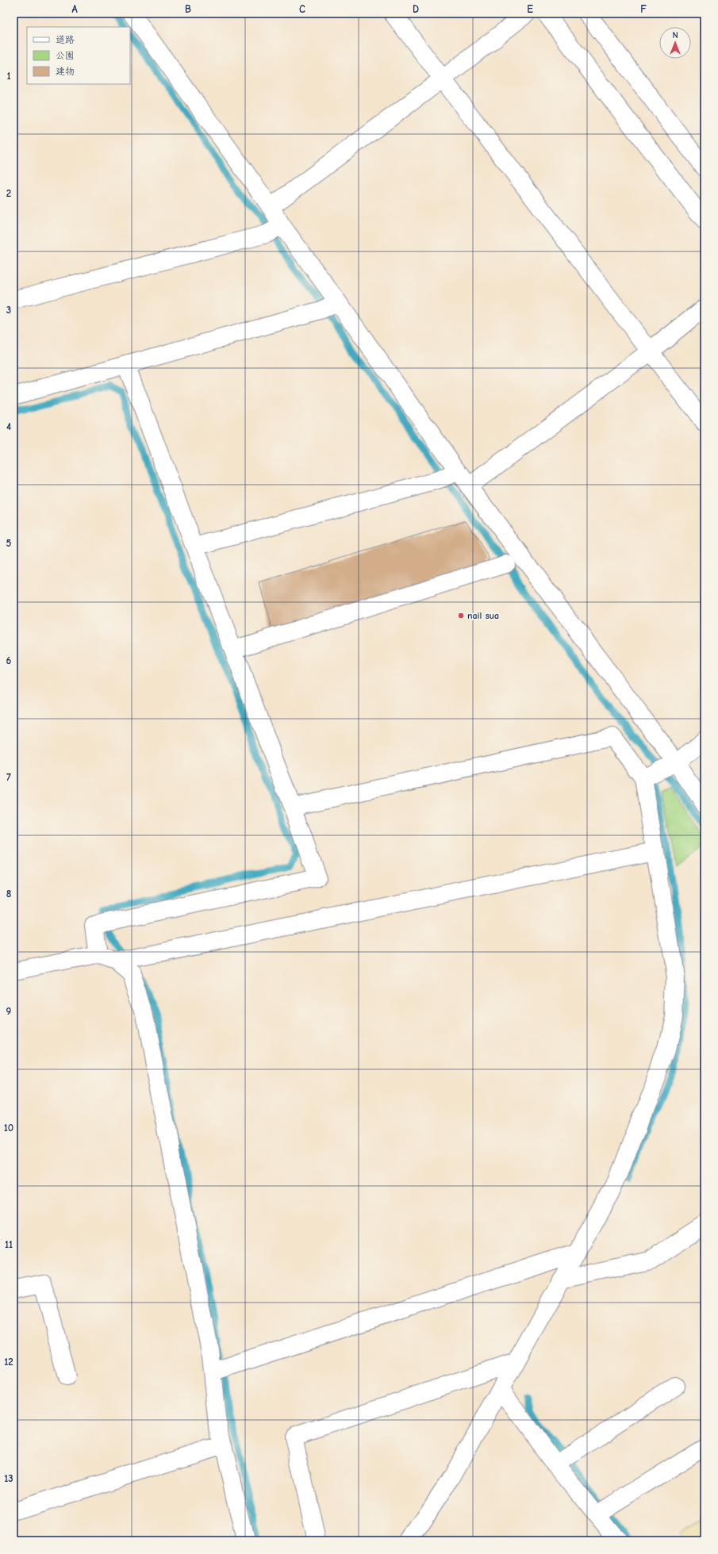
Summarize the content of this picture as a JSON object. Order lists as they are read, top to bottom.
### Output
{
  "places": ["nail sua"],
  "legend": ["道路", "公園", "建物"],
  "north": "top",
  "grid": {
    "columns": [
      "A",
      "B",
      "C",
      "D",
      "E",
      "F"
    ],
    "rows": [
      "1",
      "2",
      "3",
      "4",
      "5",
      "6",
      "7",
      "8",
      "9",
      "10",
      "11",
      "12",
      "13"
    ]
  }
}
